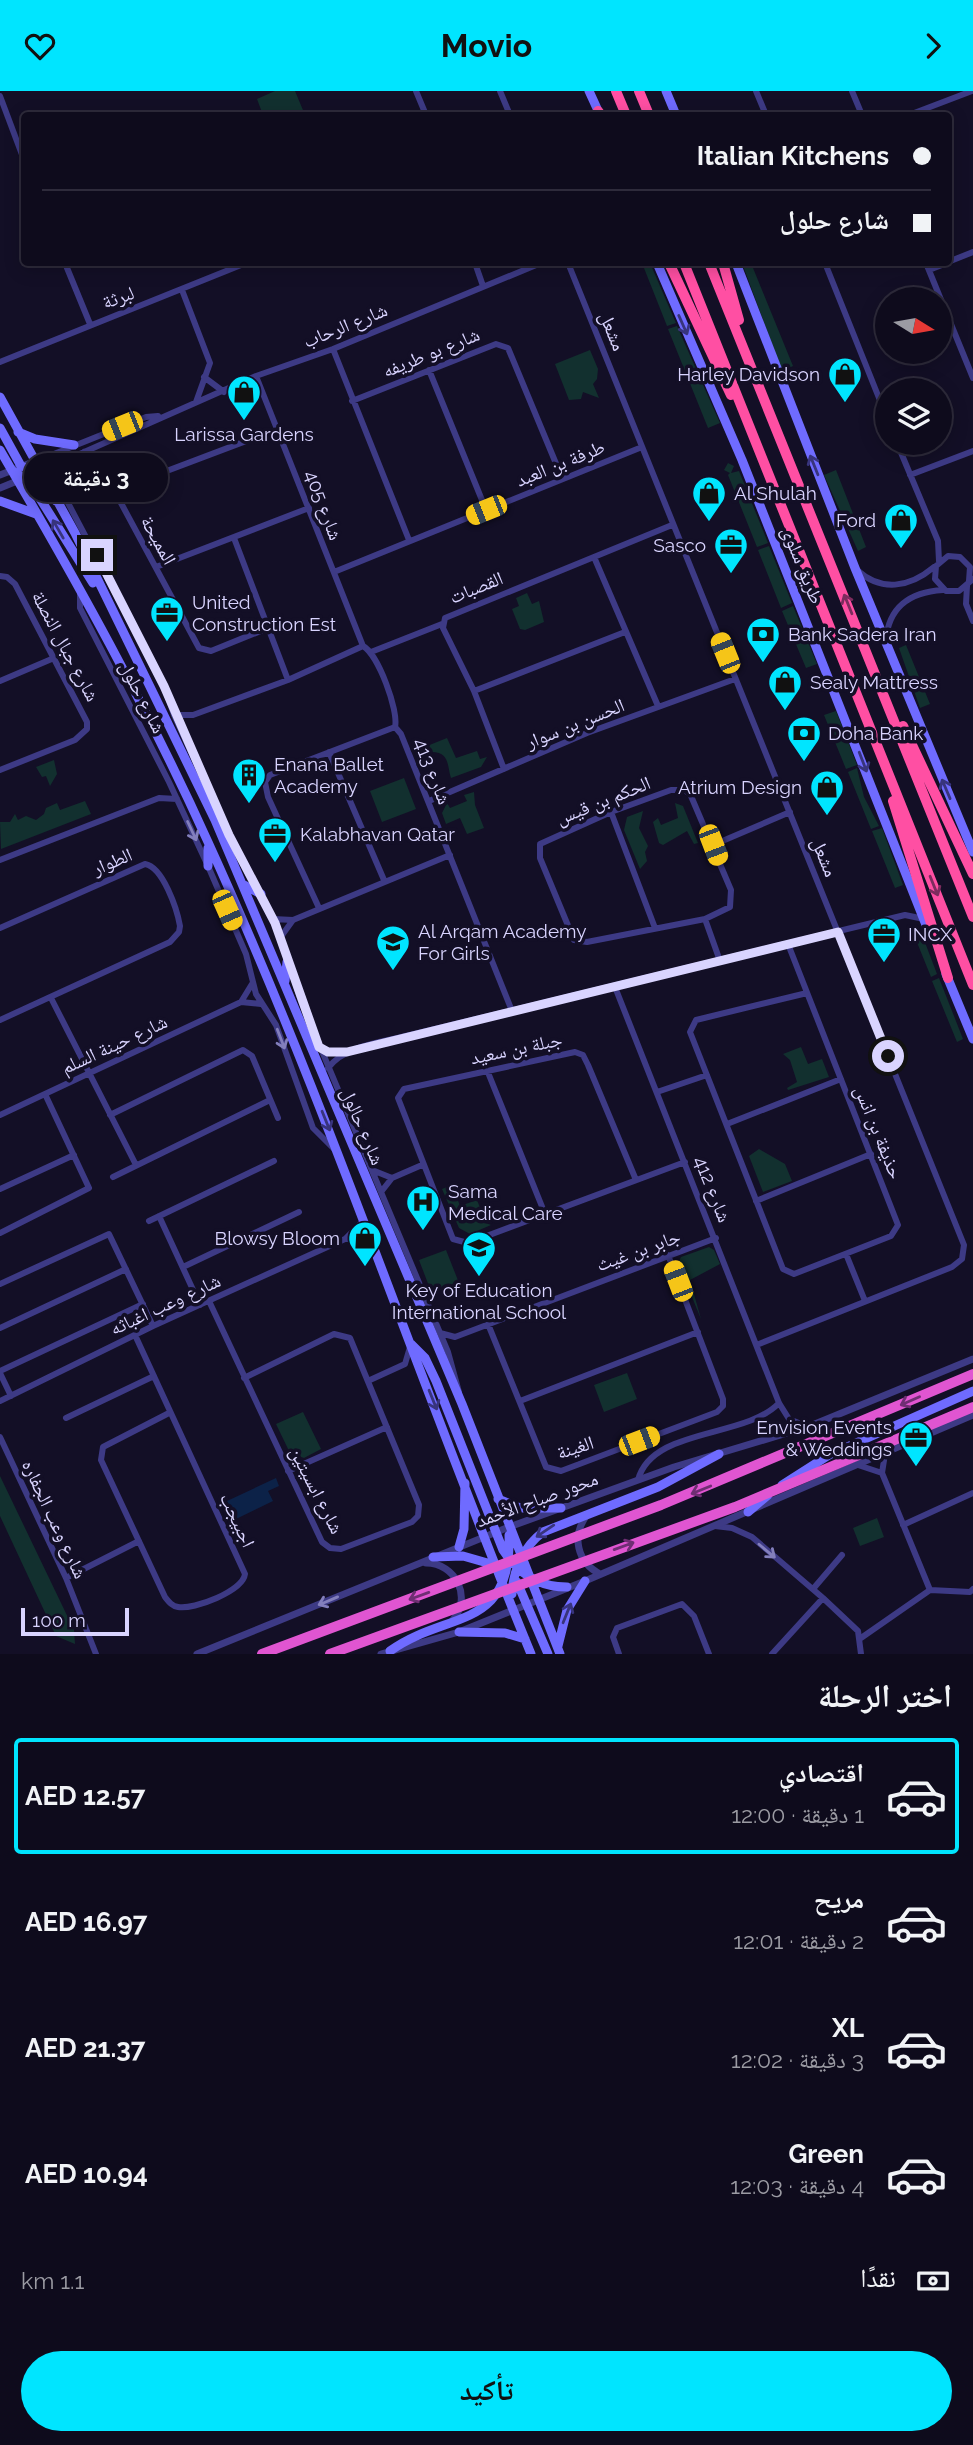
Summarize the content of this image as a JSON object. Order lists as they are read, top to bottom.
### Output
{
  "streets": {
    "highway": ["طريق سلوى"],
    "main road": ["شارع حالول"],
    "street": [
      "لبرثة",
      "شارع الرحاب",
      "مشعل",
      "شارع بو طريفه",
      "طرفة بن العبد",
      "شارع 405",
      "المميحة",
      "القصبات",
      "شارع جبال النصلة",
      "شارع حلول",
      "الحسن بن سوار",
      "شارع 413",
      "الحكم بن قيس",
      "الطوار",
      "شارع حينة السلم",
      "جبلة بن سعيد",
      "حذيفة بن انس",
      "شارع 412",
      "جابر بن غيث",
      "شارع وعب اغباثه",
      "الغينة",
      "شارع ابسيتين",
      "محور صباح الأحمد",
      "شارع وعب الجفاره",
      "اجبيجب"
    ]
  },
  "crossings": [
    ["شارع الرحاب", "شارع 405"],
    ["شارع الرحاب", "شارع حلول"],
    ["شارع الرحاب", "شارع حالول"],
    ["مشعل", "طرفة بن العبد"],
    ["مشعل", "القصبات"],
    ["مشعل", "الحسن بن سوار"],
    ["مشعل", "شارع 412"],
    ["شارع بو طريفه", "طرفة بن العبد"],
    ["طرفة بن العبد", "شارع 405"],
    ["شارع 405", "المميحة"],
    ["القصبات", "الحسن بن سوار"],
    ["شارع حلول", "شارع حالول"],
    ["الحسن بن سوار", "شارع 413"],
    ["جبلة بن سعيد", "شارع 412"],
    ["شارع حالول", "شارع وعب اغباثه"],
    ["شارع حالول", "محور صباح الأحمد"],
    ["شارع 412", "جابر بن غيث"],
    ["جابر بن غيث", "الغينة"],
    ["شارع وعب اغباثه", "شارع ابسيتين"],
    ["شارع وعب اغباثه", "اجبيجب"]
  ],
  "places": {
    "shop": [
      "Harley Davidson",
      "Larissa Gardens",
      "Al Shulah",
      "Ford",
      "Sealy Mattress",
      "Atrium Design",
      "Blowsy Bloom"
    ],
    "office": [
      "Sasco",
      "United Construction Est",
      "Kalabhavan Qatar",
      "INCX",
      "Envision Events & Weddings"
    ],
    "bank": ["Bank Sadera Iran", "Doha Bank"],
    "building": ["Enana Ballet Academy"],
    "school or university": ["Al Arqam Academy For Girls", "Key of Education International School"],
    "hospital": ["Sama Medical Care"]
  },
  "scale_bar": "100 m",
  "north": "right",
  "page": {
    "header": "Movio",
    "banner": ["Italian Kitchens", "شارع حلول"],
    "bubble": "3 دقيقة",
    "scale": "100 m",
    "heading": "اختر الرحلة",
    "list": [
      {
        "name": "اقتصادي",
        "note": "1 دقيقة · 12:00",
        "value": "AED 12.57"
      },
      {
        "name": "مريح",
        "note": "2 دقيقة · 12:01",
        "value": "AED 16.97"
      },
      {
        "name": "XL",
        "note": "3 دقيقة · 12:02",
        "value": "AED 21.37"
      },
      {
        "name": "Green",
        "note": "4 دقيقة · 12:03",
        "value": "AED 10.94"
      }
    ],
    "pay": ["نقدًا", "1.1 km"],
    "buttons": "تأكيد"
  }
}
